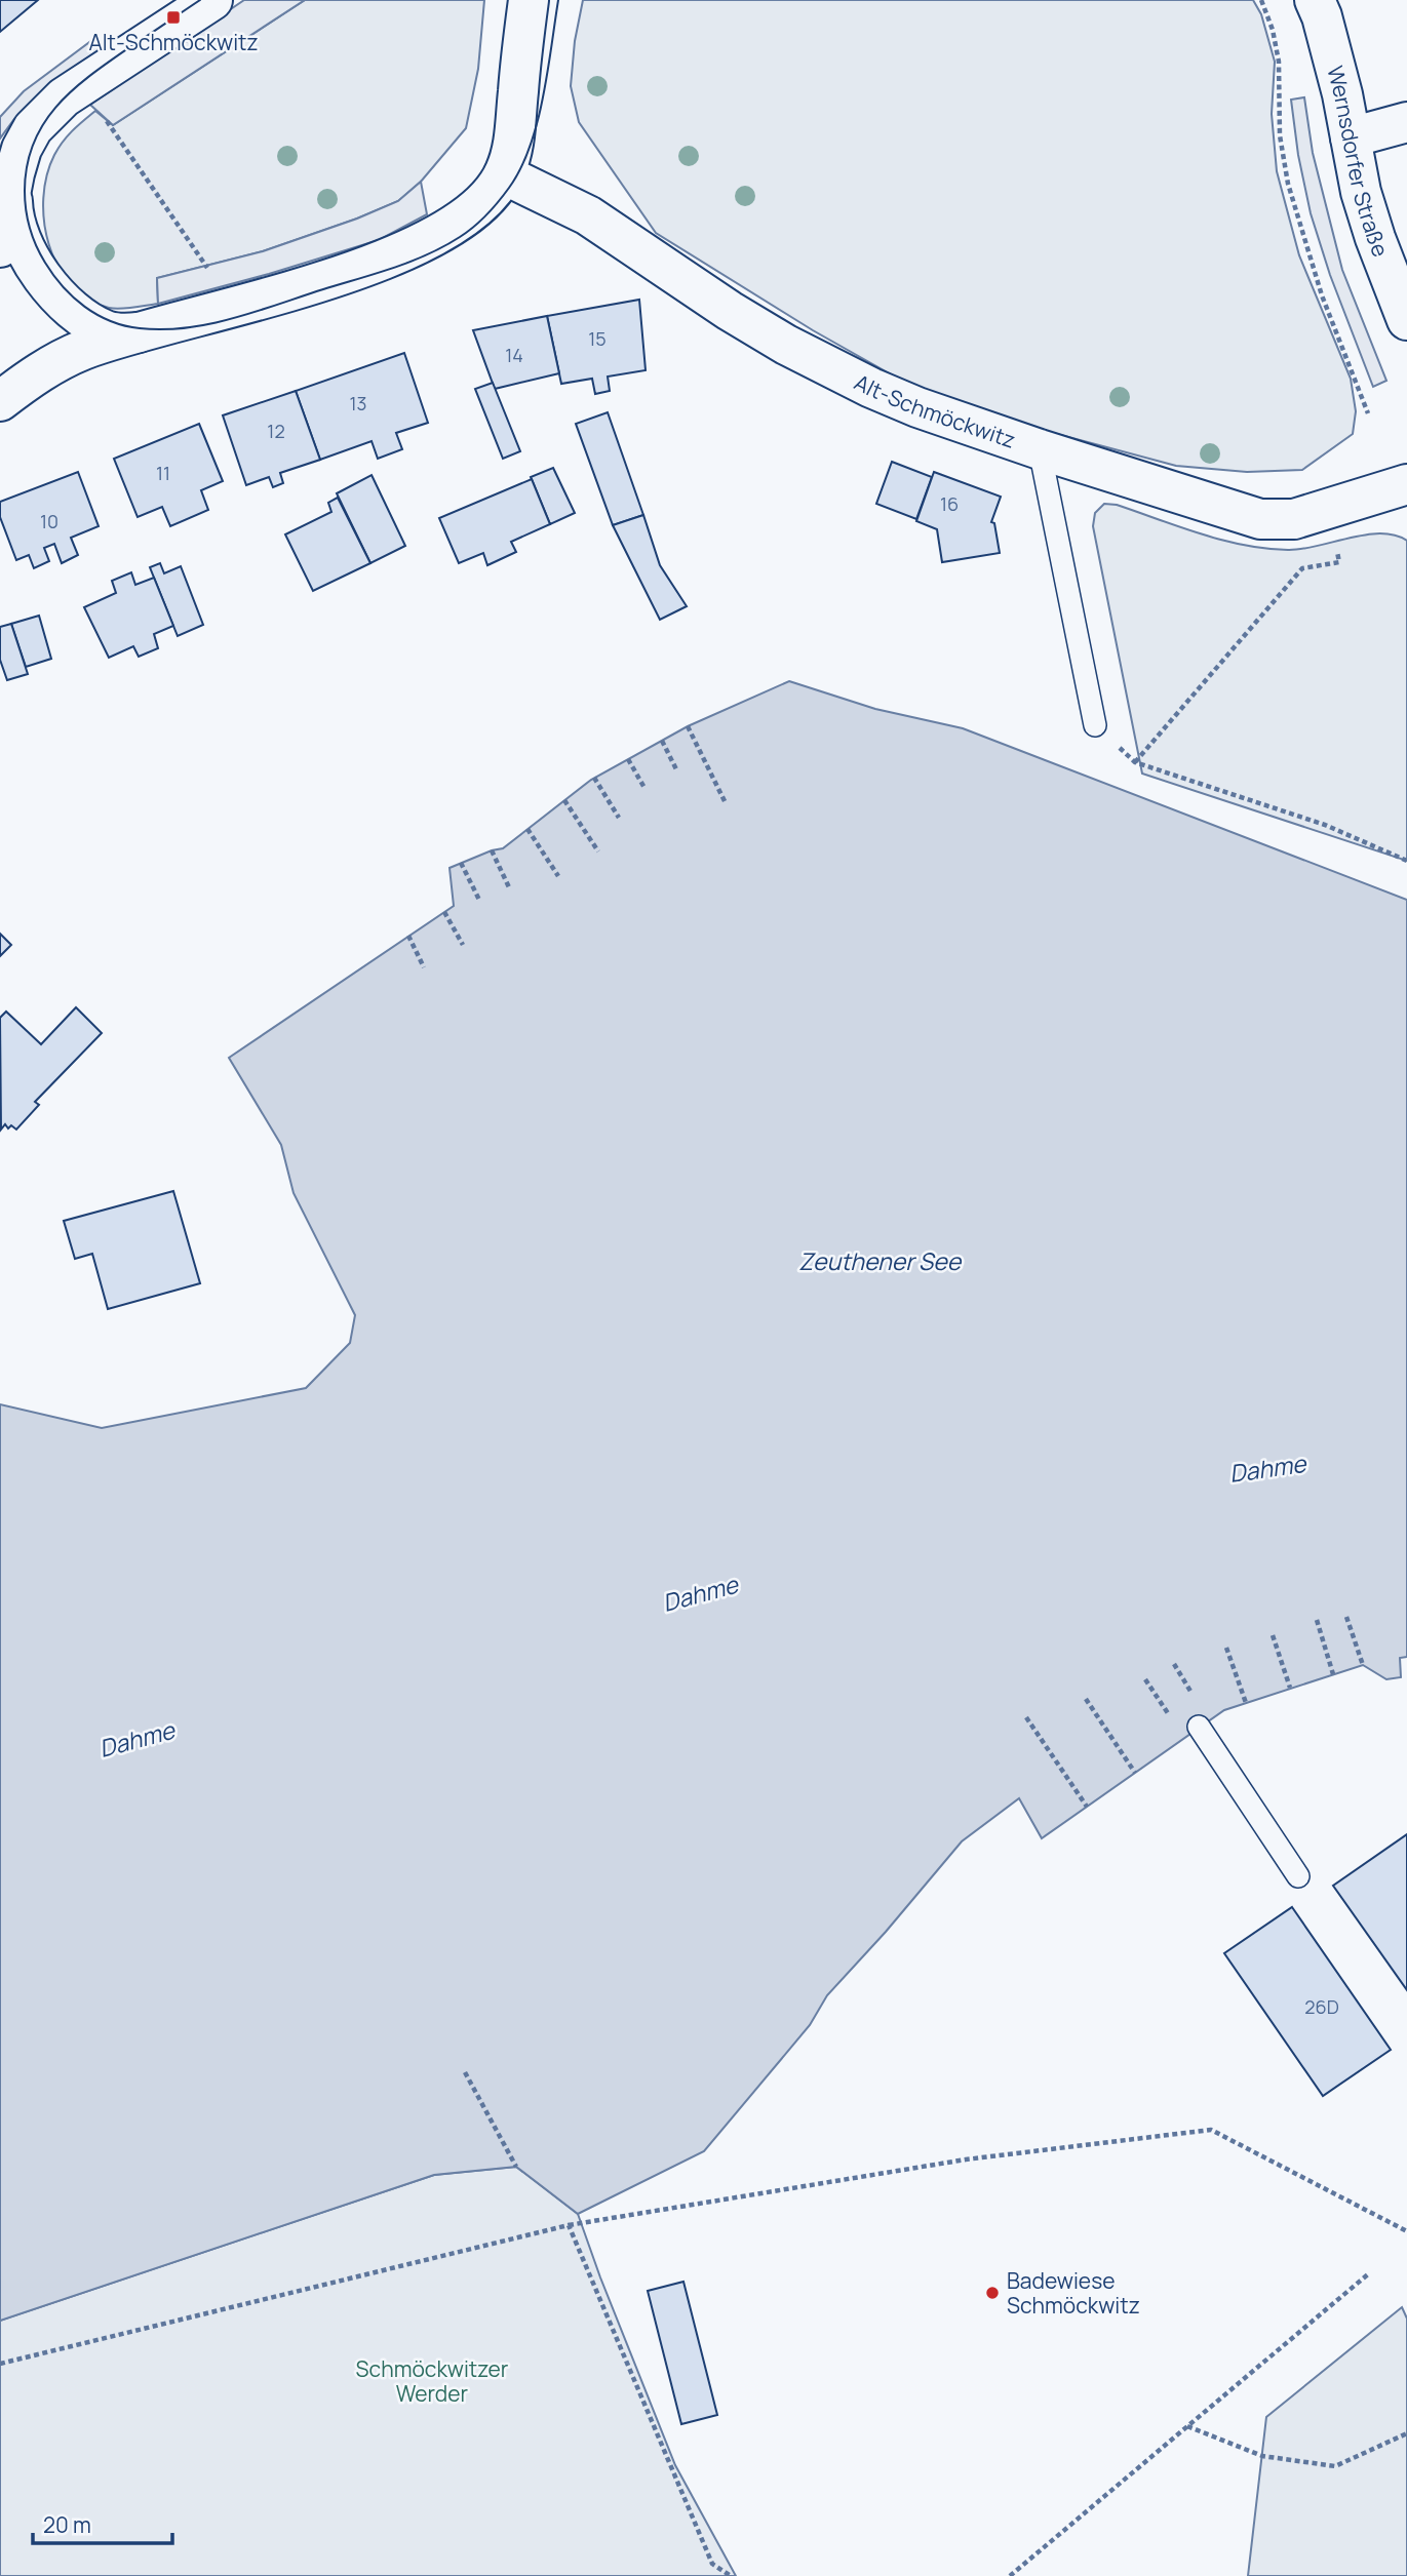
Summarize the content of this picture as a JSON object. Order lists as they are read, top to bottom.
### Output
{
  "streets": {
    "street": ["Wernsdorfer Straße", "Alt-Schmöckwitz"]
  },
  "water": ["Zeuthener See", "Dahme"],
  "parks": ["Schmöckwitzer Werder"],
  "places": {
    "transit": ["Alt-Schmöckwitz"],
    "other": ["Badewiese Schmöckwitz"]
  },
  "house_numbers": [
    "15",
    "14",
    "13",
    "12",
    "11",
    "16",
    "10",
    "26D"
  ],
  "scale_bar": "20 m"
}
